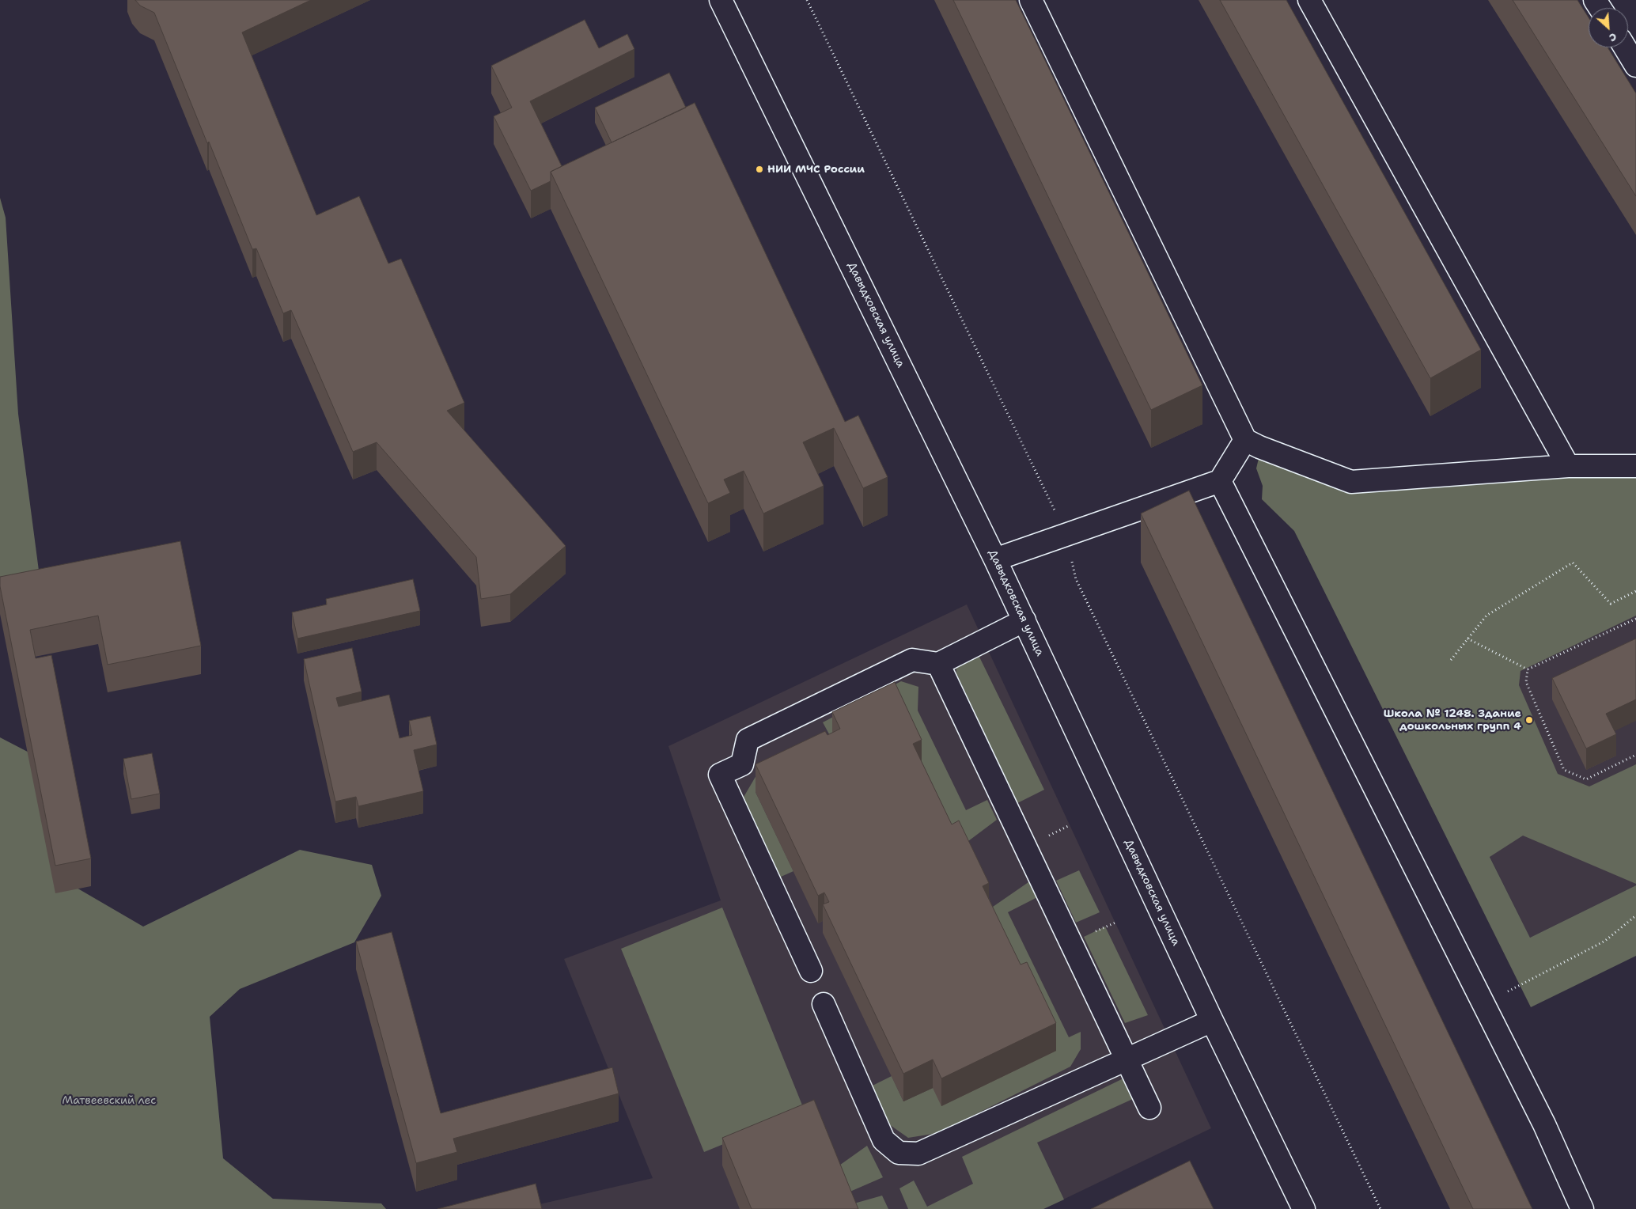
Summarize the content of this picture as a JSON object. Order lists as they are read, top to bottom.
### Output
{
  "streets": {
    "street": ["Давыдковская улица"]
  },
  "parks": ["Матвеевский лес"],
  "places": ["НИИ МЧС России", "Школа № 1248. Здание дошкольных групп 4"],
  "north": "bottom right"
}
